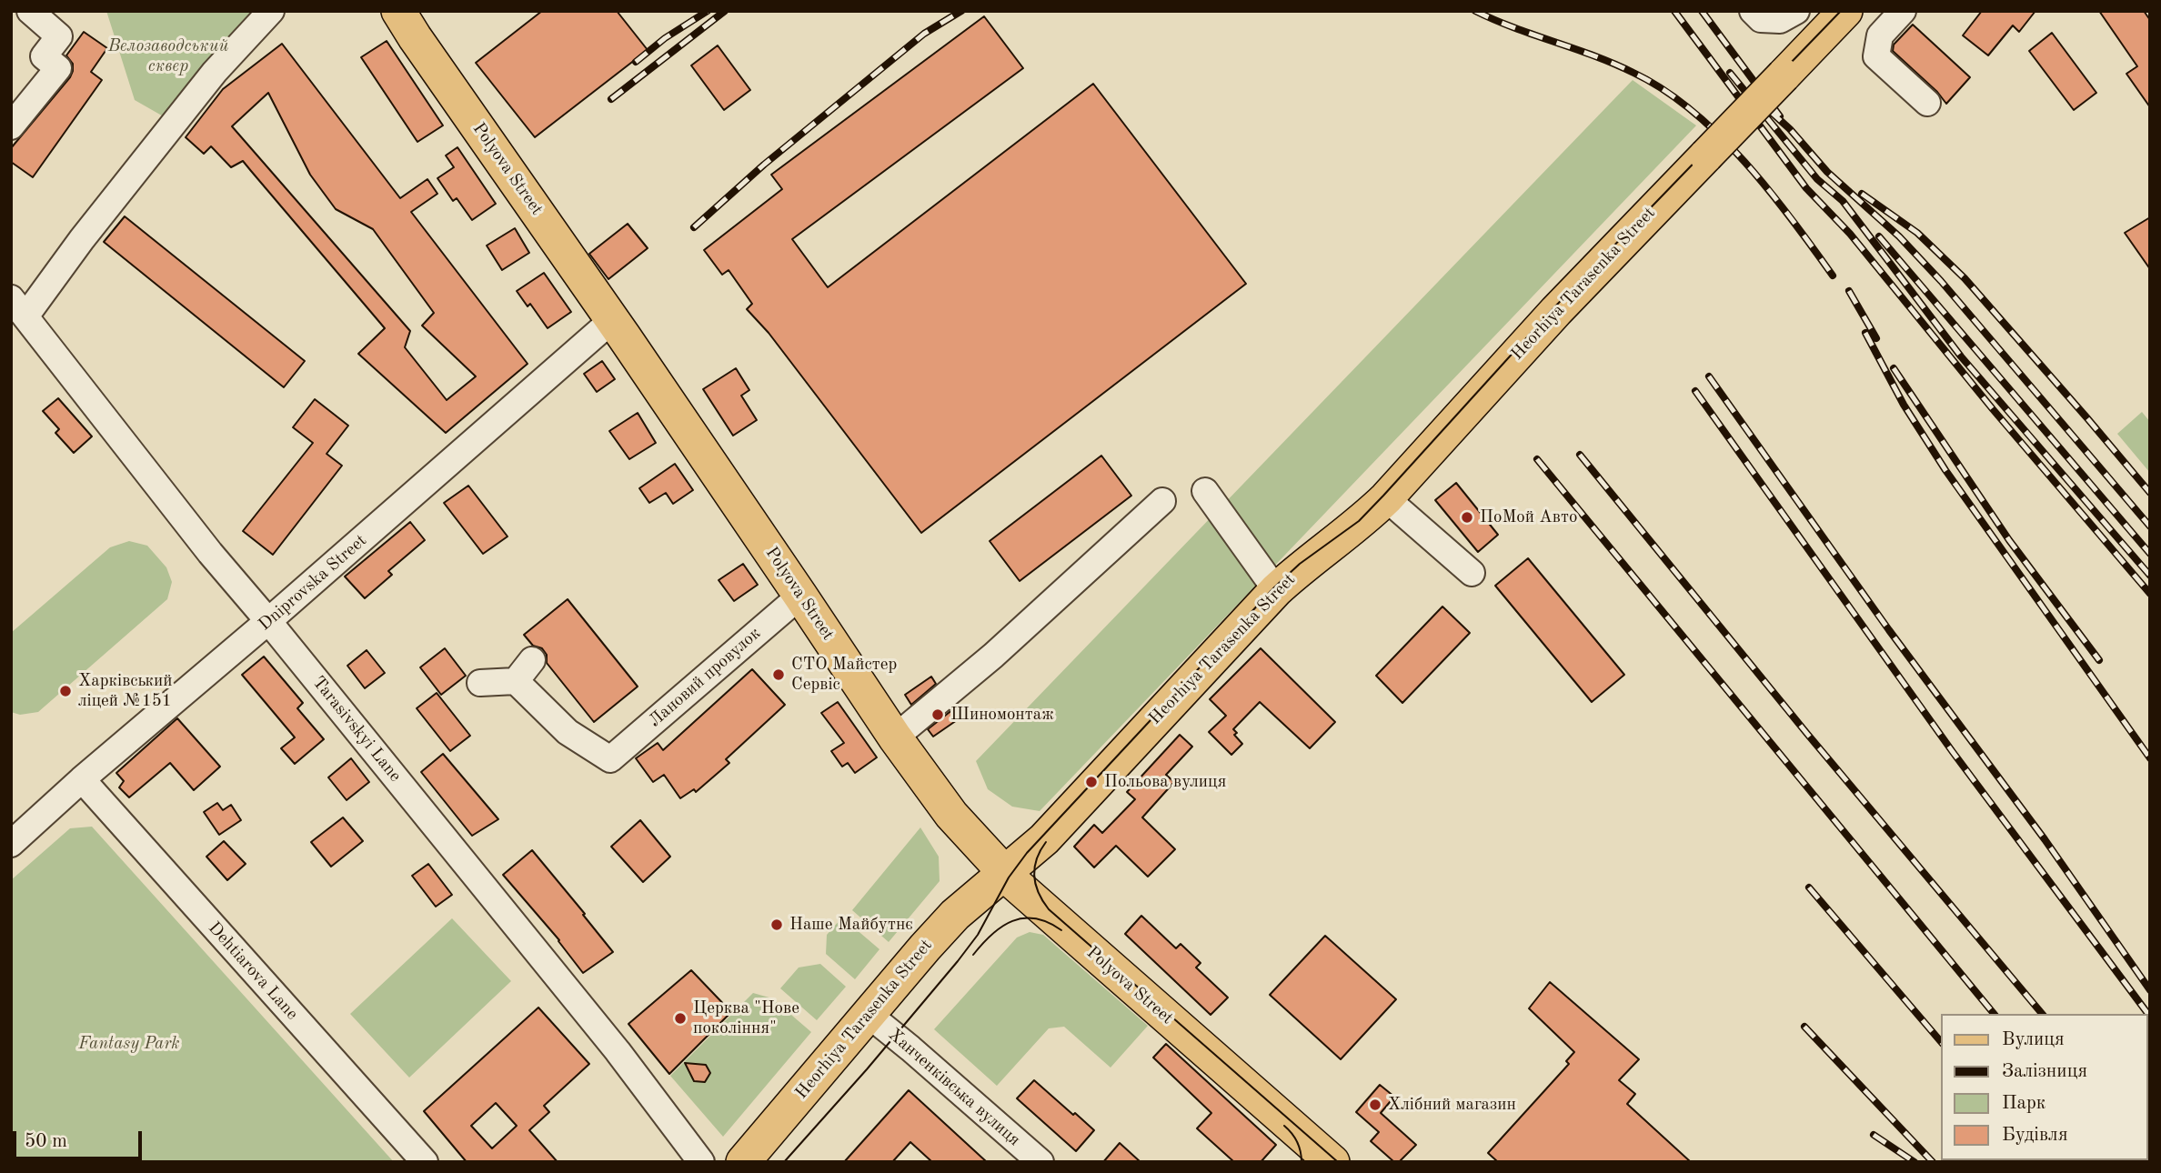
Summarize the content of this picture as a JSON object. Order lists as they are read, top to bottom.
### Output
{
  "streets": {
    "main road": ["Polyova Street", "Heorhiya Tarasenka Street"],
    "street": [
      "Dniprovska Street",
      "Лановий провулок",
      "Tarasivskyi Lane",
      "Dehtiarova Lane",
      "Ханченківська вулиця"
    ]
  },
  "crossings": [
    ["Polyova Street", "Heorhiya Tarasenka Street"],
    ["Polyova Street", "Dniprovska Street"],
    ["Polyova Street", "Лановий провулок"],
    ["Heorhiya Tarasenka Street", "Ханченківська вулиця"],
    ["Dniprovska Street", "Tarasivskyi Lane"],
    ["Dniprovska Street", "Dehtiarova Lane"]
  ],
  "parks": ["Велозаводський сквер", "Fantasy Park"],
  "places": [
    "ПоМой Авто",
    "СТО Майстер Сервіс",
    "Харківський ліцей №151",
    "Шиномонтаж",
    "Польова вулиця",
    "Наше Майбутнє",
    "Церква \"Нове покоління\"",
    "Хлібний магазин"
  ],
  "legend": [
    "Вулиця",
    "Залізниця",
    "Парк",
    "Будівля"
  ],
  "scale_bar": "50 m"
}
